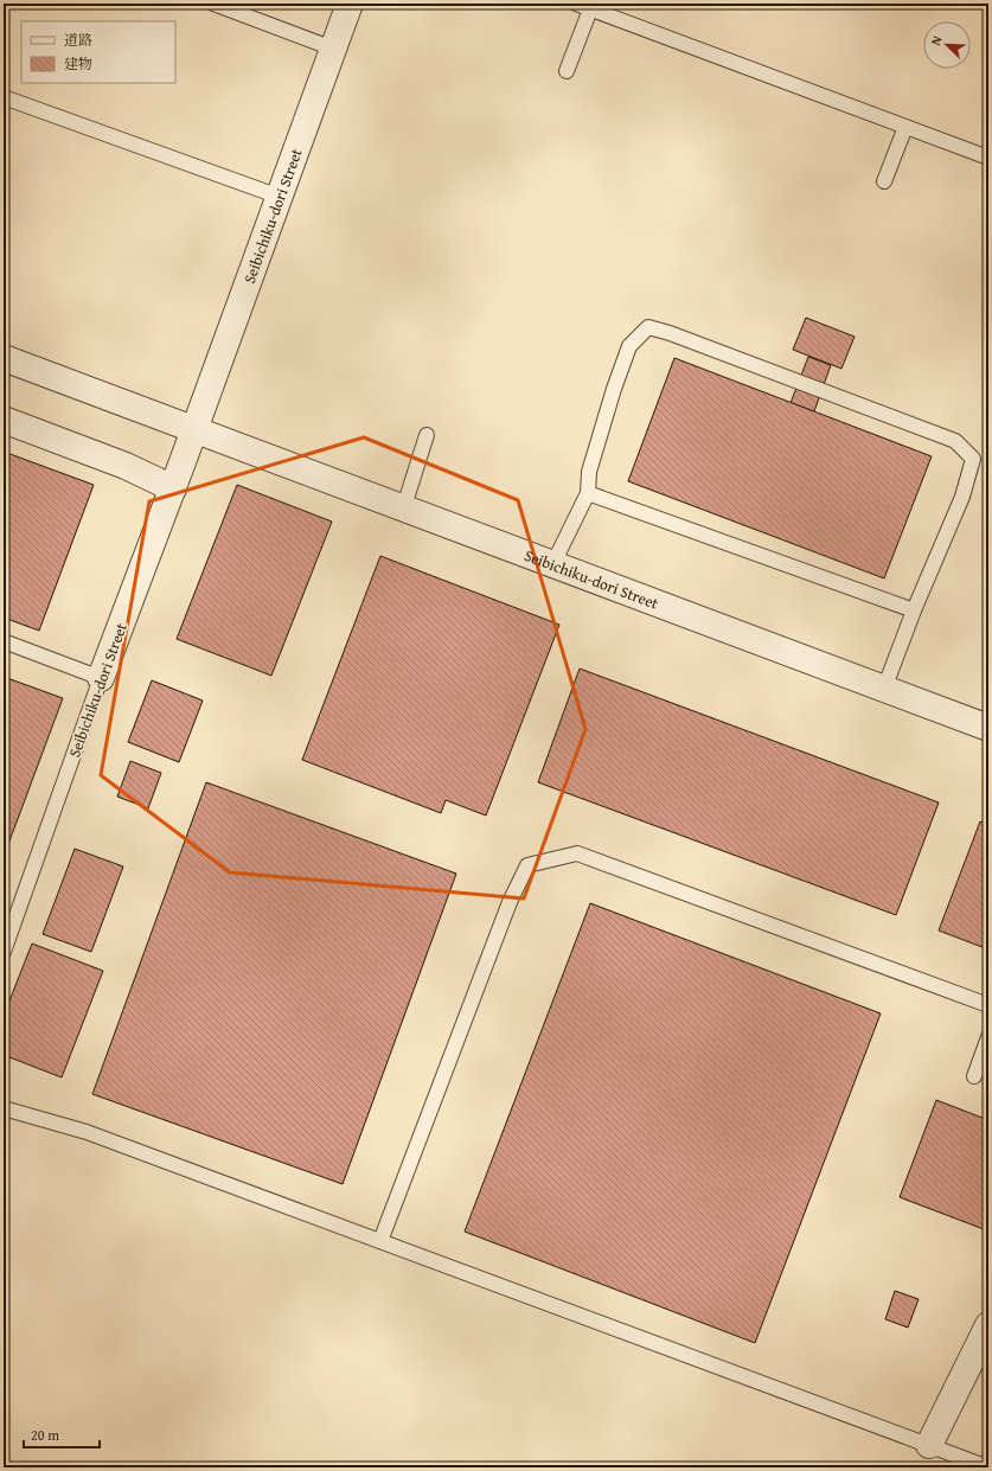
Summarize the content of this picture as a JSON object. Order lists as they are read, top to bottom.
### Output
{
  "streets": {
    "street": ["Seibichiku-dori Street"]
  },
  "legend": ["道路", "建物"],
  "scale_bar": "20 m",
  "north": "top left"
}
